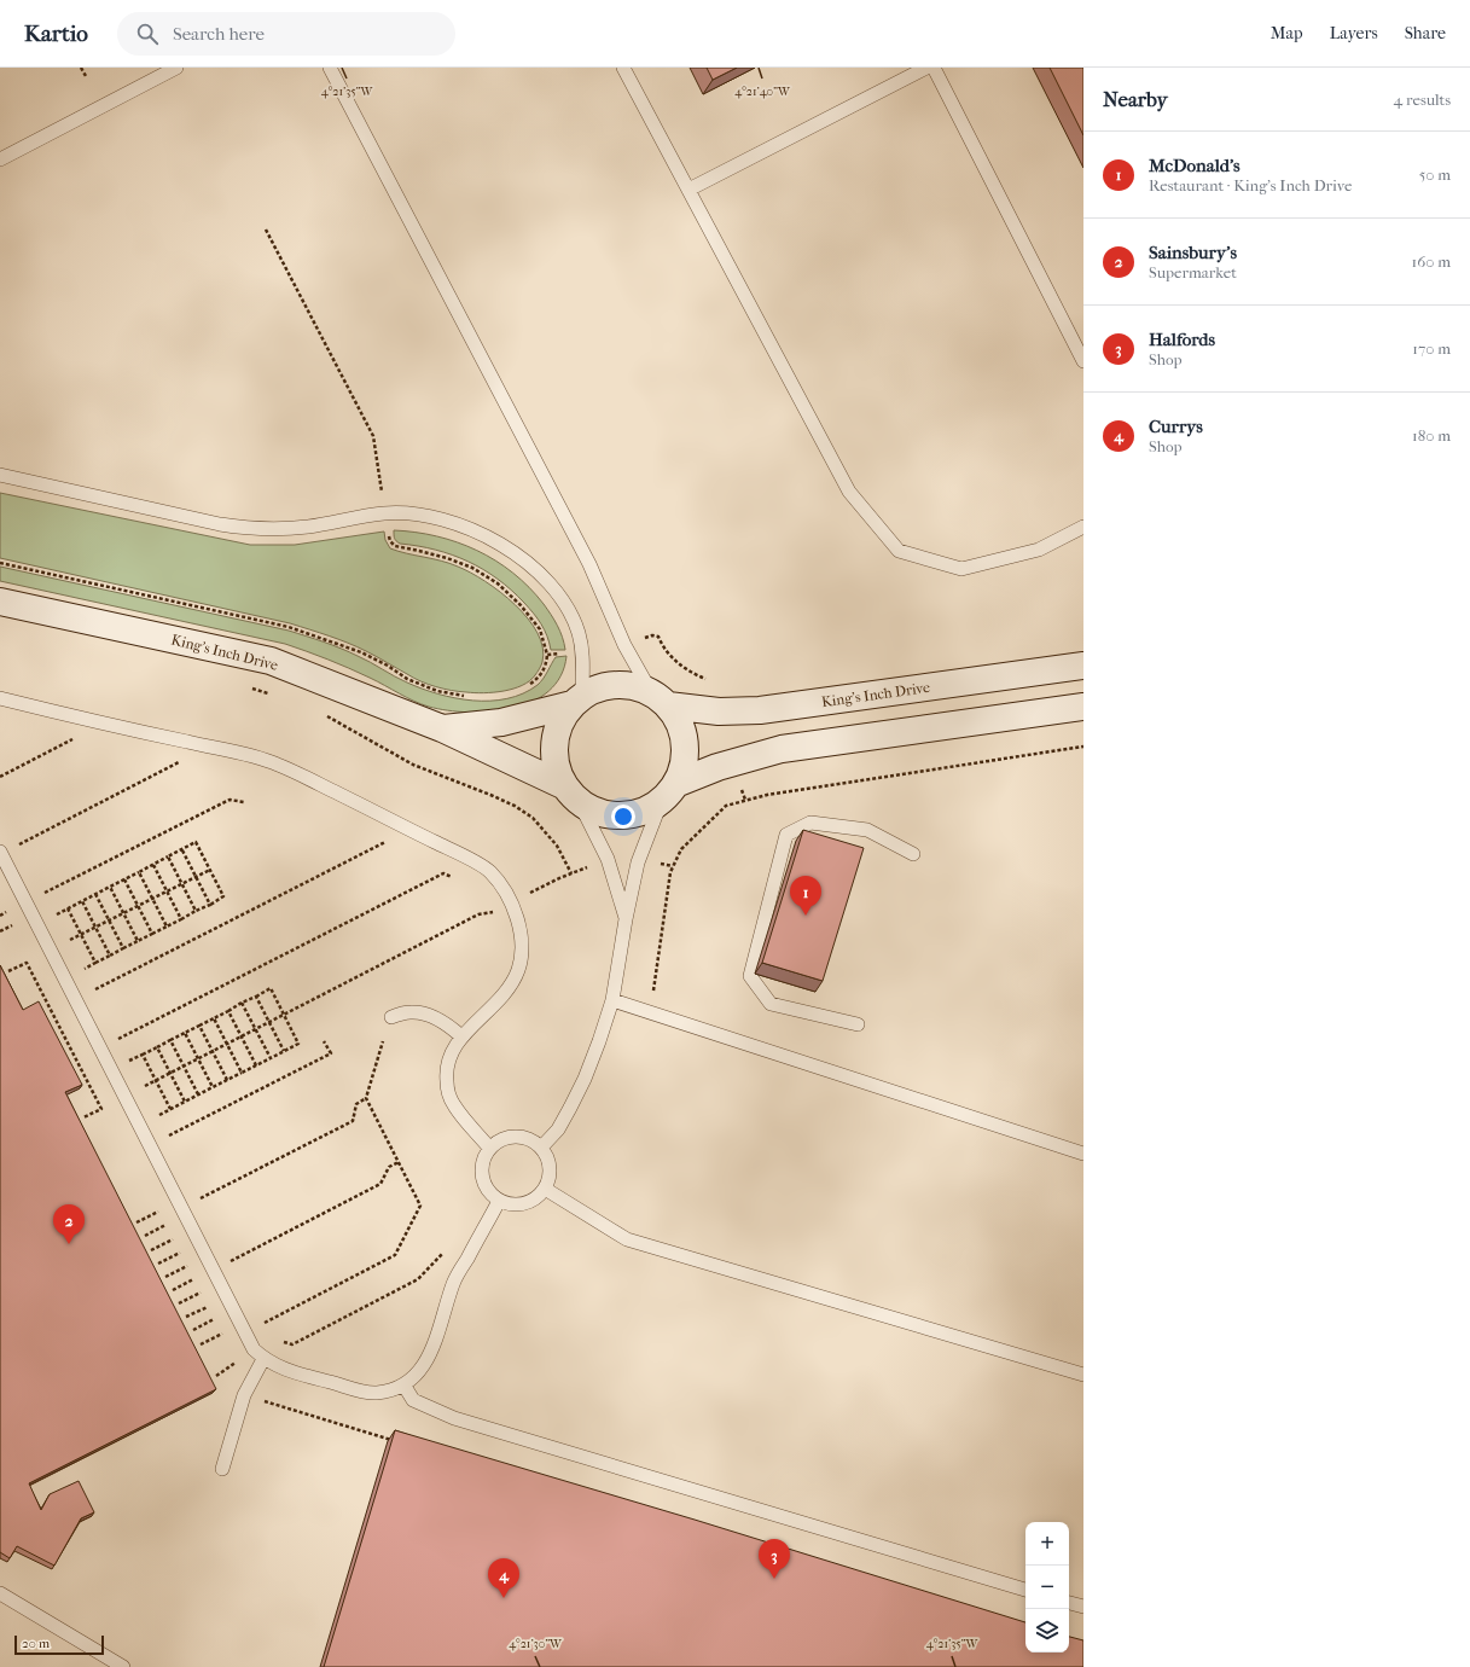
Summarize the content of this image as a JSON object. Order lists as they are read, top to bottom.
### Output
{
  "streets": {
    "street": ["King's Inch Drive"]
  },
  "scale_bar": "20 m",
  "page": {
    "header": "Kartio",
    "search": "Search here",
    "nav": ["Map", "Layers", "Share"],
    "heading": ["Nearby", "4 results"],
    "list": [
      {
        "mark": "1",
        "name": "McDonald's",
        "note": "Restaurant · King's Inch Drive",
        "value": "50 m"
      },
      {
        "mark": "2",
        "name": "Sainsbury's",
        "note": "Supermarket",
        "value": "160 m"
      },
      {
        "mark": "3",
        "name": "Halfords",
        "note": "Shop",
        "value": "170 m"
      },
      {
        "mark": "4",
        "name": "Currys",
        "note": "Shop",
        "value": "180 m"
      }
    ],
    "pins": [
      "1",
      "2",
      "3",
      "4"
    ],
    "map_buttons": ["+", "−"],
    "scale": "20 m"
  },
  "coordinates": ["4°21'35\"W", "4°21'40\"W", "4°21'30\"W"]
}
